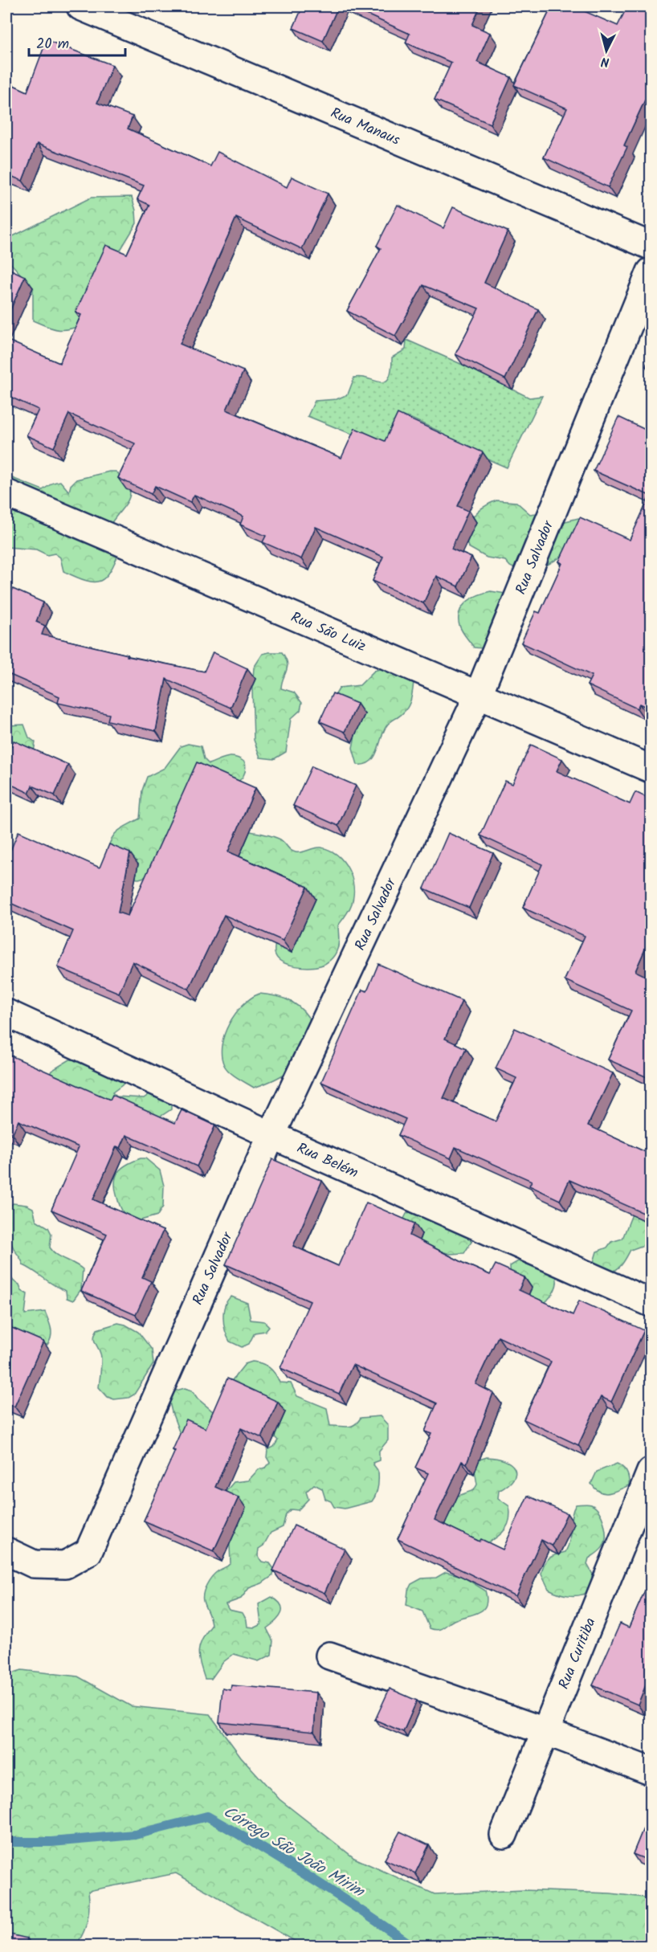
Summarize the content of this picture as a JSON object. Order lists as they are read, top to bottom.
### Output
{
  "streets": {
    "street": [
      "Rua Manaus",
      "Rua Salvador",
      "Rua São Luiz",
      "Rua Belém",
      "Rua Curitiba"
    ]
  },
  "crossings": [
    ["Rua Salvador", "Rua São Luiz"],
    ["Rua Salvador", "Rua Belém"]
  ],
  "water": ["Córrego São João Mirim"],
  "scale_bar": "20 m",
  "north": "bottom"
}
